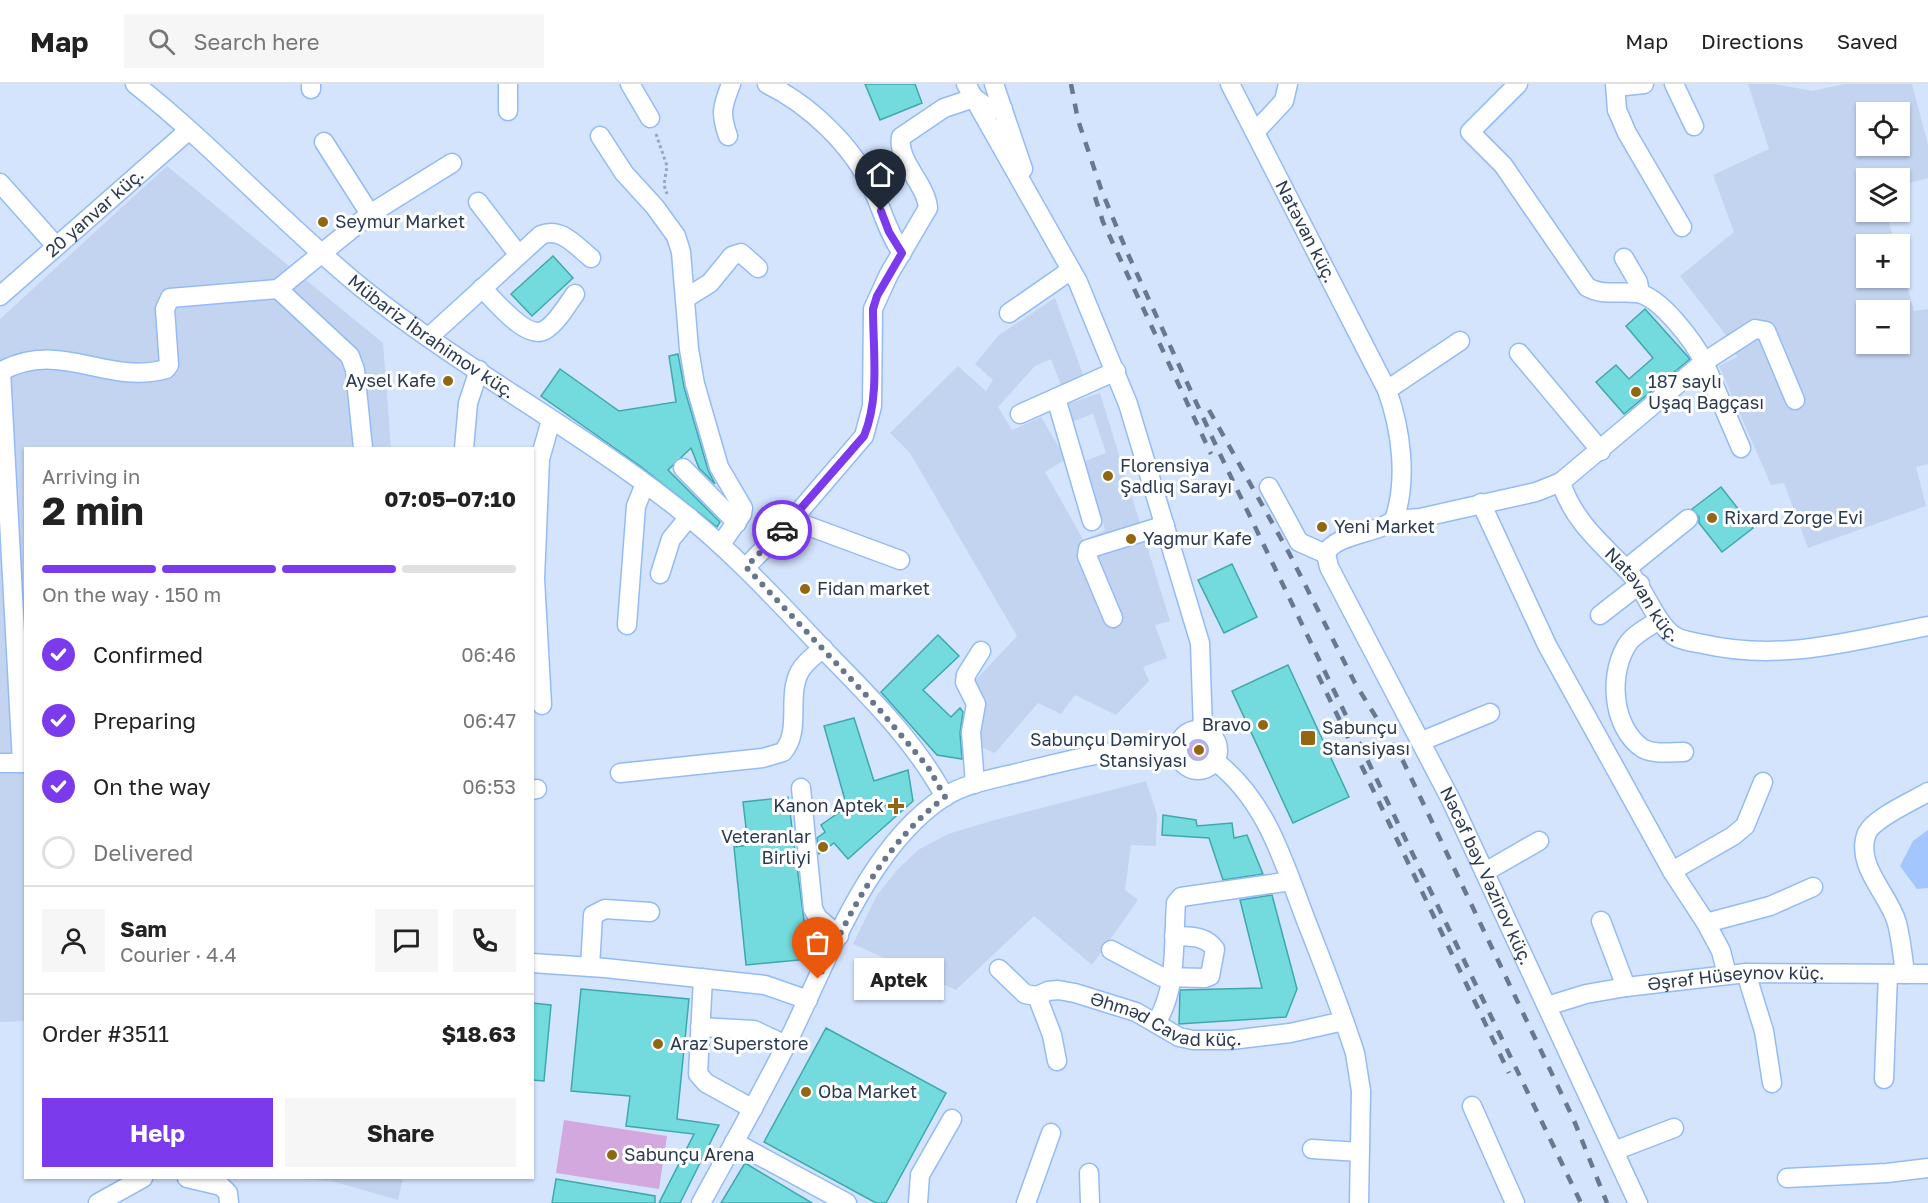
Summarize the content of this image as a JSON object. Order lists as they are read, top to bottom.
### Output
{
  "streets": {
    "street": [
      "20 yanvar küç.",
      "Natəvan küç.",
      "Mübariz İbrahimov küç.",
      "Nəcəf bəy Vəzirov küç.",
      "Əşrəf Hüseynov küç.",
      "Əhməd Cavad küç."
    ]
  },
  "crossings": [
    ["20 yanvar küç.", "Mübariz İbrahimov küç."],
    ["Nəcəf bəy Vəzirov küç.", "Əşrəf Hüseynov küç."]
  ],
  "places": {
    "other": [
      "Seymur Market",
      "Aysel Kafe",
      "187 saylı Uşaq Bağçası",
      "Florensiya Şadlıq Sarayı",
      "Rixard Zorge Evi",
      "Yeni Market",
      "Yağmur Kafe",
      "Fidan market",
      "Bravo",
      "Sabunçu Dəmiryol Stansiyası",
      "Veteranlar Birliyi",
      "Aptek",
      "Araz Superstore",
      "Oba Market",
      "Sabunçu Arena"
    ],
    "transit": ["Sabunçu Stansiyası"],
    "health": ["Kanon Aptek"]
  },
  "page": {
    "header": "Map",
    "search": "Search here",
    "nav": ["Map", "Directions", "Saved"],
    "map_buttons": ["+", "−"],
    "heading": ["2 min", "Arriving in", "07:05–07:10"],
    "panel": [
      "Sam",
      "Courier · 4.4",
      "Order #3511",
      "$18.63"
    ],
    "bar": "On the way · 150 m",
    "list": [
      ["Confirmed", "06:46"],
      ["Preparing", "06:47"],
      ["On the way", "06:53"],
      "Delivered"
    ],
    "bubble": "Aptek",
    "buttons": ["Help", "Share"]
  }
}
